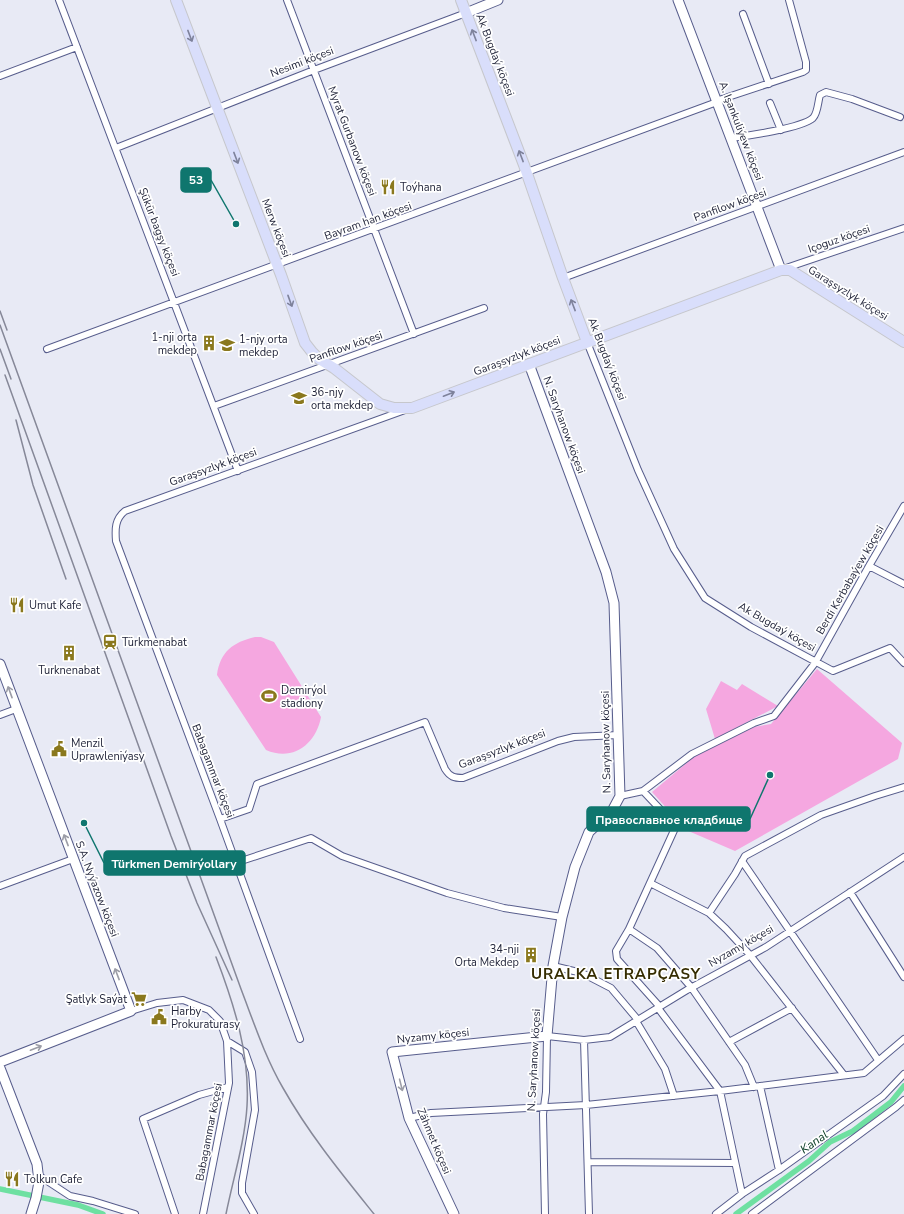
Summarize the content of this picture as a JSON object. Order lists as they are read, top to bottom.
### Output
{
  "streets": {
    "main road": [
      "Ak Bugdaý köçesi",
      "Nesimi köçesi",
      "A. Işankuliýew köçesi",
      "Merw köçesi",
      "Garaşsyzlyk köçesi",
      "N. Saryhanow köçesi",
      "S.A. Nyýazow köçesi",
      "Nyzamy köçesi",
      "Zähmet köçesi"
    ],
    "street": [
      "Myrat Gurbanow köçesi",
      "Panfilow köçesi",
      "Bayram han köçesi",
      "Şükür bagşy köçesi",
      "Içoguz köçesi",
      "Berdi Kerbabaýew köçesi",
      "Babagammar köçesi"
    ]
  },
  "crossings": [
    ["Ak Bugdaý köçesi", "Nesimi köçesi"],
    ["Ak Bugdaý köçesi", "Panfilow köçesi"],
    ["Ak Bugdaý köçesi", "Bayram han köçesi"],
    ["Ak Bugdaý köçesi", "Garaşsyzlyk köçesi"],
    ["Ak Bugdaý köçesi", "Berdi Kerbabaýew köçesi"],
    ["Nesimi köçesi", "Myrat Gurbanow köçesi"],
    ["Nesimi köçesi", "Merw köçesi"],
    ["Nesimi köçesi", "Şükür bagşy köçesi"],
    ["A. Işankuliýew köçesi", "Panfilow köçesi"],
    ["A. Işankuliýew köçesi", "Bayram han köçesi"],
    ["A. Işankuliýew köçesi", "Içoguz köçesi"],
    ["A. Işankuliýew köçesi", "Garaşsyzlyk köçesi"],
    ["Myrat Gurbanow köçesi", "Panfilow köçesi"],
    ["Myrat Gurbanow köçesi", "Bayram han köçesi"],
    ["Panfilow köçesi", "Merw köçesi"],
    ["Panfilow köçesi", "Şükür bagşy köçesi"],
    ["Bayram han köçesi", "Merw köçesi"],
    ["Bayram han köçesi", "Şükür bagşy köçesi"],
    ["Merw köçesi", "Garaşsyzlyk köçesi"],
    ["Şükür bagşy köçesi", "Garaşsyzlyk köçesi"],
    ["Içoguz köçesi", "Garaşsyzlyk köçesi"],
    ["Garaşsyzlyk köçesi", "N. Saryhanow köçesi"],
    ["Garaşsyzlyk köçesi", "Babagammar köçesi"],
    ["N. Saryhanow köçesi", "Berdi Kerbabaýew köçesi"],
    ["N. Saryhanow köçesi", "Nyzamy köçesi"],
    ["Babagammar köçesi", "S.A. Nyýazow köçesi"],
    ["Nyzamy köçesi", "Zähmet köçesi"]
  ],
  "one_way": ["Merw köçesi", "S.A. Nyýazow köçesi", "Zähmet köçesi"],
  "districts": ["URALKA ETRAPÇASY"],
  "water": ["Kanal"],
  "places": {
    "restaurant": ["Toýhana", "Umut Kafe", "Tolkun Cafe"],
    "other": ["53", "Православное кладбище", "Türkmen Demirýollary"],
    "building": ["1-nji orta mekdep", "Turknenabat", "34-nji Orta Mekdep"],
    "school or university": ["1-njy orta mekdep", "36-njy orta mekdep"],
    "station": ["Türkmenabat"],
    "sports": ["Demirýol stadiony"],
    "public building": ["Menzil Uprawleniýasy", "Harby Prokuraturasy"],
    "supermarket": ["Şatlyk Saýat"]
  }
}
